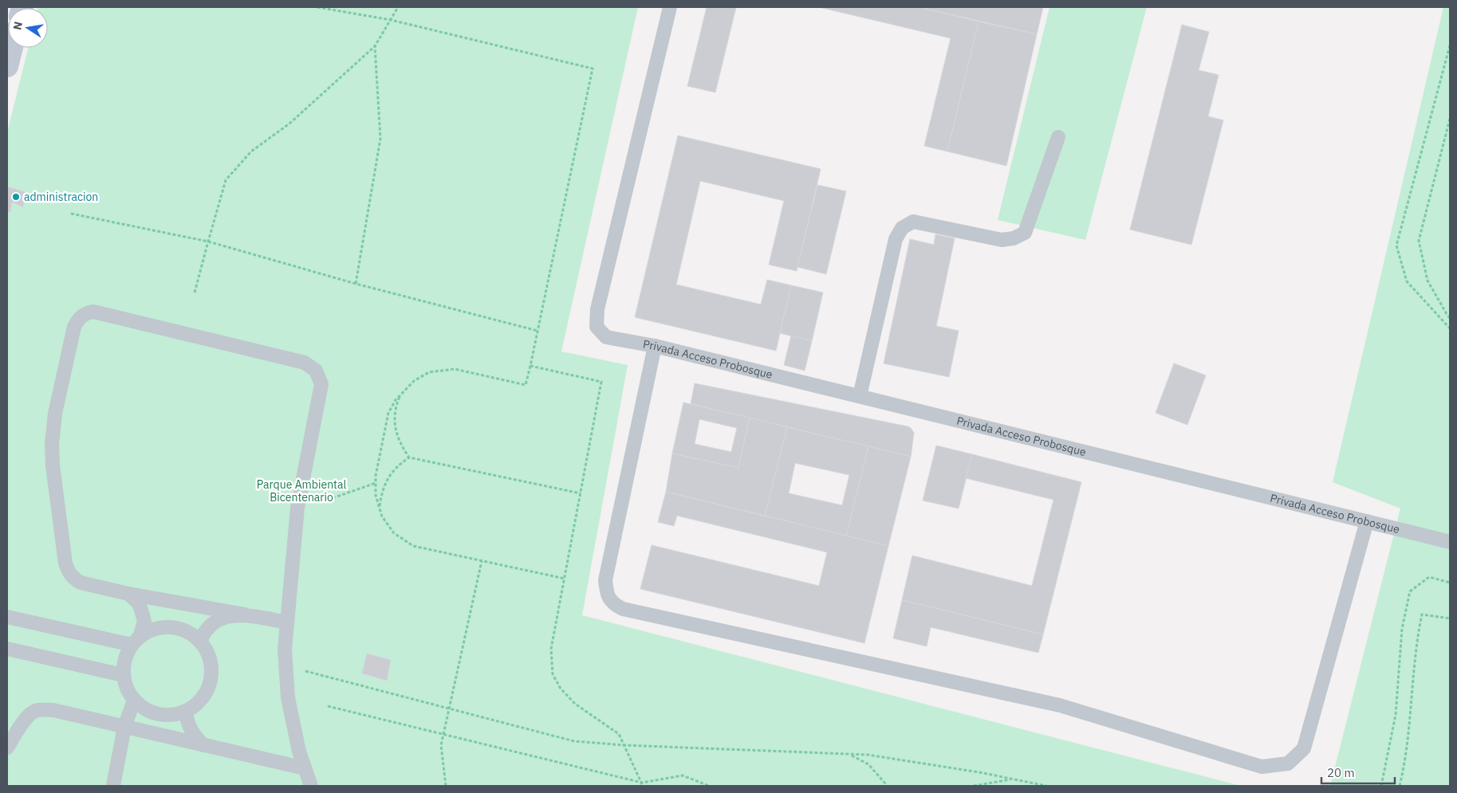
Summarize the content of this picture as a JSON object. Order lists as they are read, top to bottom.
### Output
{
  "streets": {
    "lane": ["Privada Acceso Probosque"]
  },
  "parks": ["Parque Ambiental Bicentenario"],
  "places": ["administracion"],
  "scale_bar": "20 m",
  "north": "left"
}
